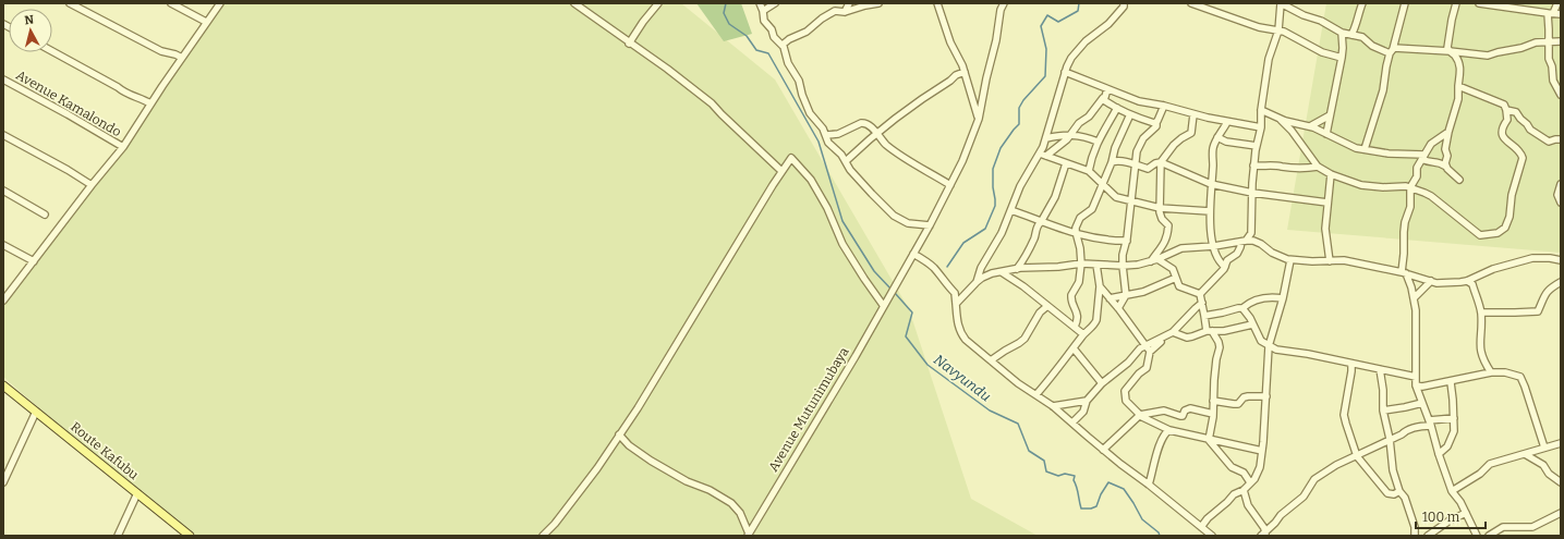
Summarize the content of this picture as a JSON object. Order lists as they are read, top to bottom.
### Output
{
  "streets": {
    "main road": ["Route Kafubu"],
    "street": ["Avenue Kamalondo", "Avenue Mutunimubaya"]
  },
  "water": ["Navyundu"],
  "scale_bar": "100 m",
  "north": "top"
}
